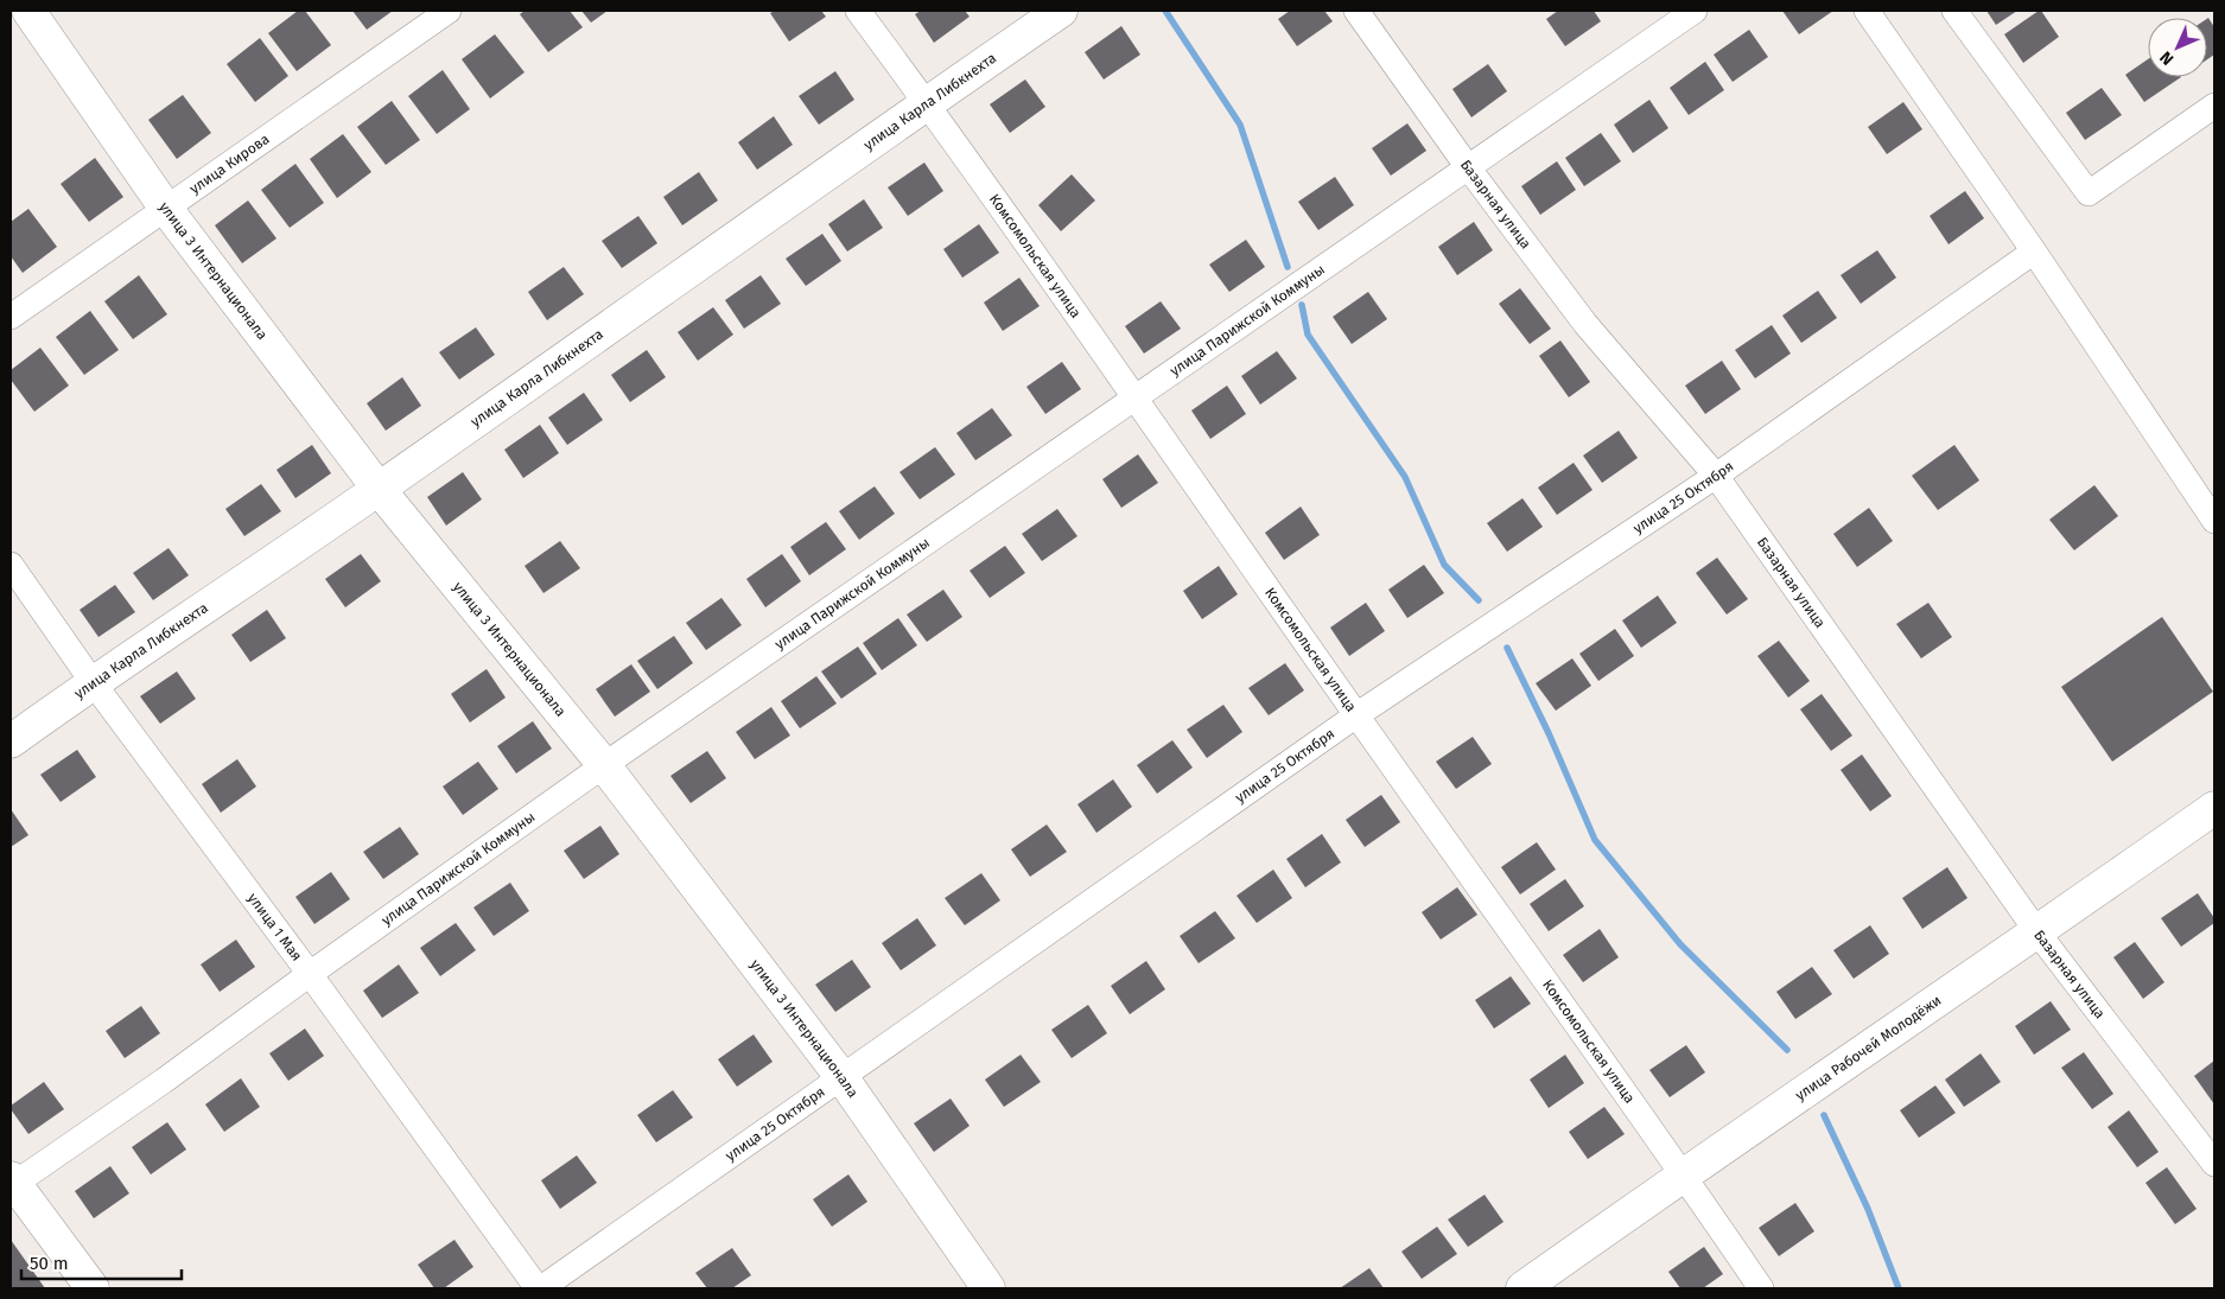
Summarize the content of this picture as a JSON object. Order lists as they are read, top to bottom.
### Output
{
  "streets": {
    "main road": ["улица Карла Либкнехта", "улица 3 Интернационала", "улица Рабочей Молодёжи"],
    "street": [
      "улица Кирова",
      "Базарная улица",
      "Комсомольская улица",
      "улица Парижской Коммуны",
      "улица 25 Октября",
      "улица 1 Мая"
    ]
  },
  "crossings": [
    ["улица Карла Либкнехта", "Комсомольская улица"],
    ["улица Карла Либкнехта", "улица 3 Интернационала"],
    ["улица Карла Либкнехта", "улица 1 Мая"],
    ["улица Кирова", "улица 3 Интернационала"],
    ["Базарная улица", "улица Парижской Коммуны"],
    ["Базарная улица", "улица 25 Октября"],
    ["Базарная улица", "улица Рабочей Молодёжи"],
    ["Комсомольская улица", "улица Парижской Коммуны"],
    ["Комсомольская улица", "улица 25 Октября"],
    ["Комсомольская улица", "улица Рабочей Молодёжи"],
    ["улица 3 Интернационала", "улица Парижской Коммуны"],
    ["улица 3 Интернационала", "улица 25 Октября"],
    ["улица Парижской Коммуны", "улица 1 Мая"],
    ["улица 25 Октября", "улица 1 Мая"]
  ],
  "scale_bar": "50 m",
  "north": "bottom left"
}
